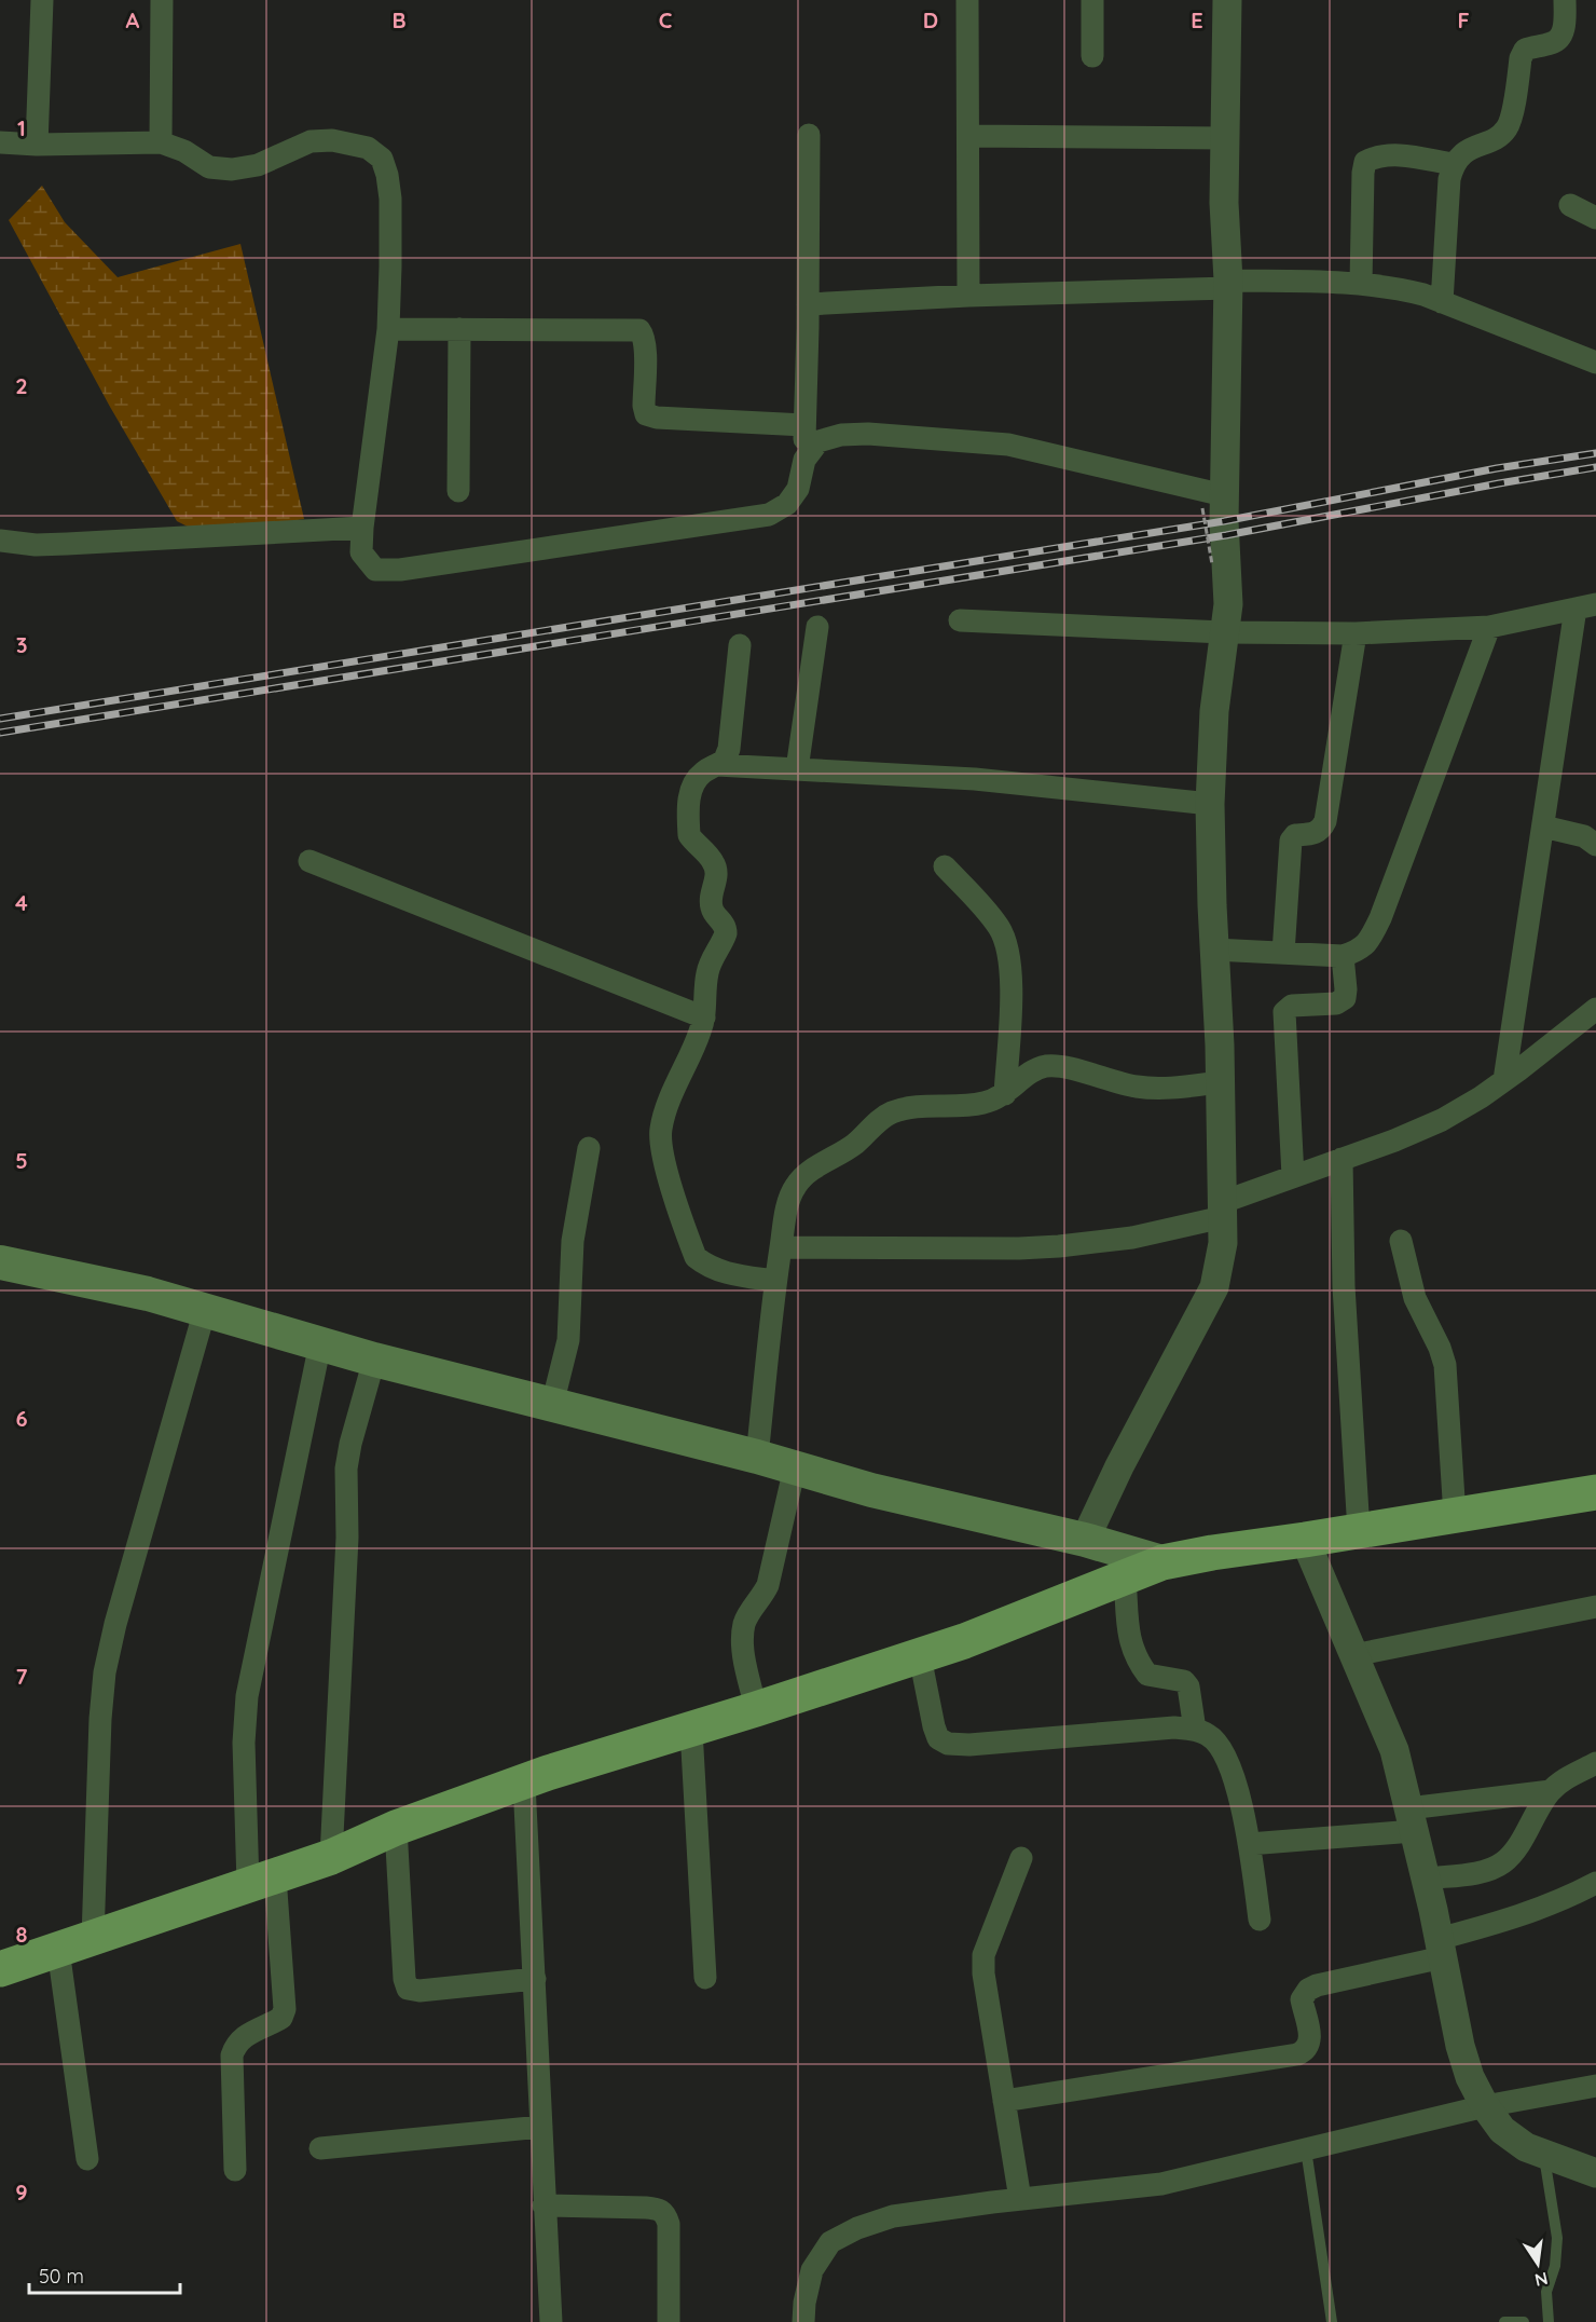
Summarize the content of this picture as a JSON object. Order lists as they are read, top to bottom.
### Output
{
  "scale_bar": "50 m",
  "north": "bottom",
  "grid": {
    "columns": [
      "A",
      "B",
      "C",
      "D",
      "E",
      "F"
    ],
    "rows": [
      "1",
      "2",
      "3",
      "4",
      "5",
      "6",
      "7",
      "8",
      "9"
    ]
  }
}
